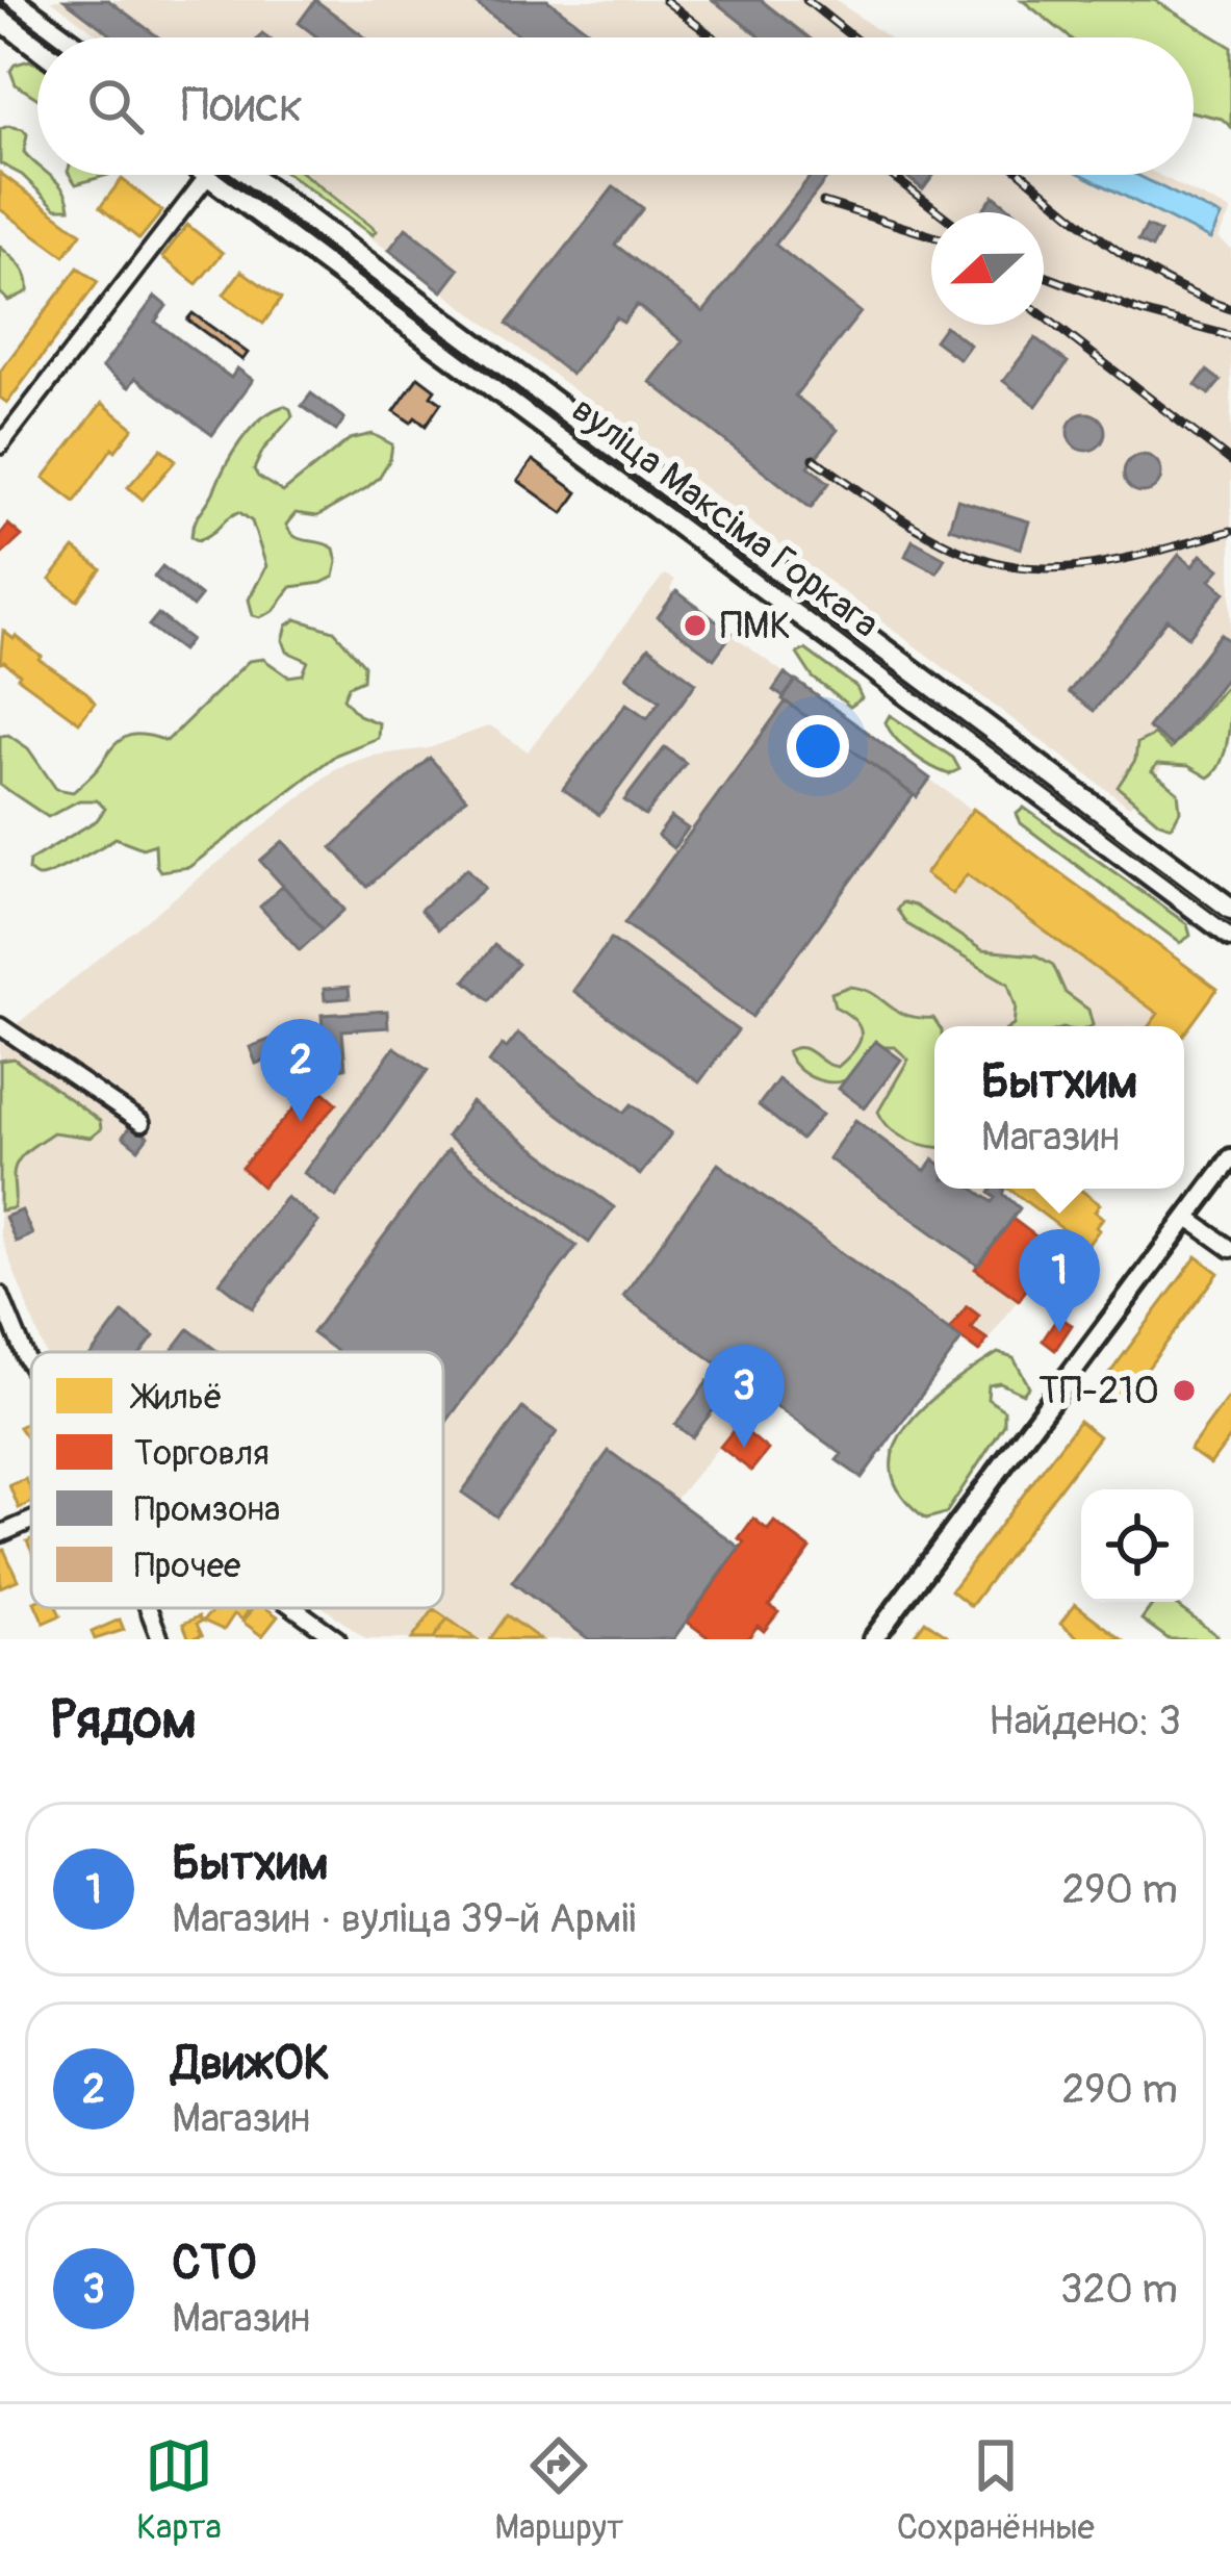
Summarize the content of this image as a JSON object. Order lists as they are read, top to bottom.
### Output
{
  "streets": {
    "main road": ["вуліца Максіма Горкага"]
  },
  "places": ["ПМК", "ТП-210"],
  "legend": [
    "Жильё",
    "Торговля",
    "Промзона",
    "Прочее"
  ],
  "north": "left",
  "page": {
    "search": "Поиск",
    "pins": ["2", "1", "3"],
    "popup": ["Бытхим", "Магазин"],
    "heading": ["Рядом", "Найдено: 3"],
    "list": [
      {
        "mark": "1",
        "name": "Бытхим",
        "note": "Магазин · вуліца 39-й Арміі",
        "value": "290 m"
      },
      {
        "mark": "2",
        "name": "ДвижОК",
        "note": "Магазин",
        "value": "290 m"
      },
      {
        "mark": "3",
        "name": "СТО",
        "note": "Магазин",
        "value": "320 m"
      }
    ],
    "nav": ["Карта", "Маршрут", "Сохранённые"]
  }
}
